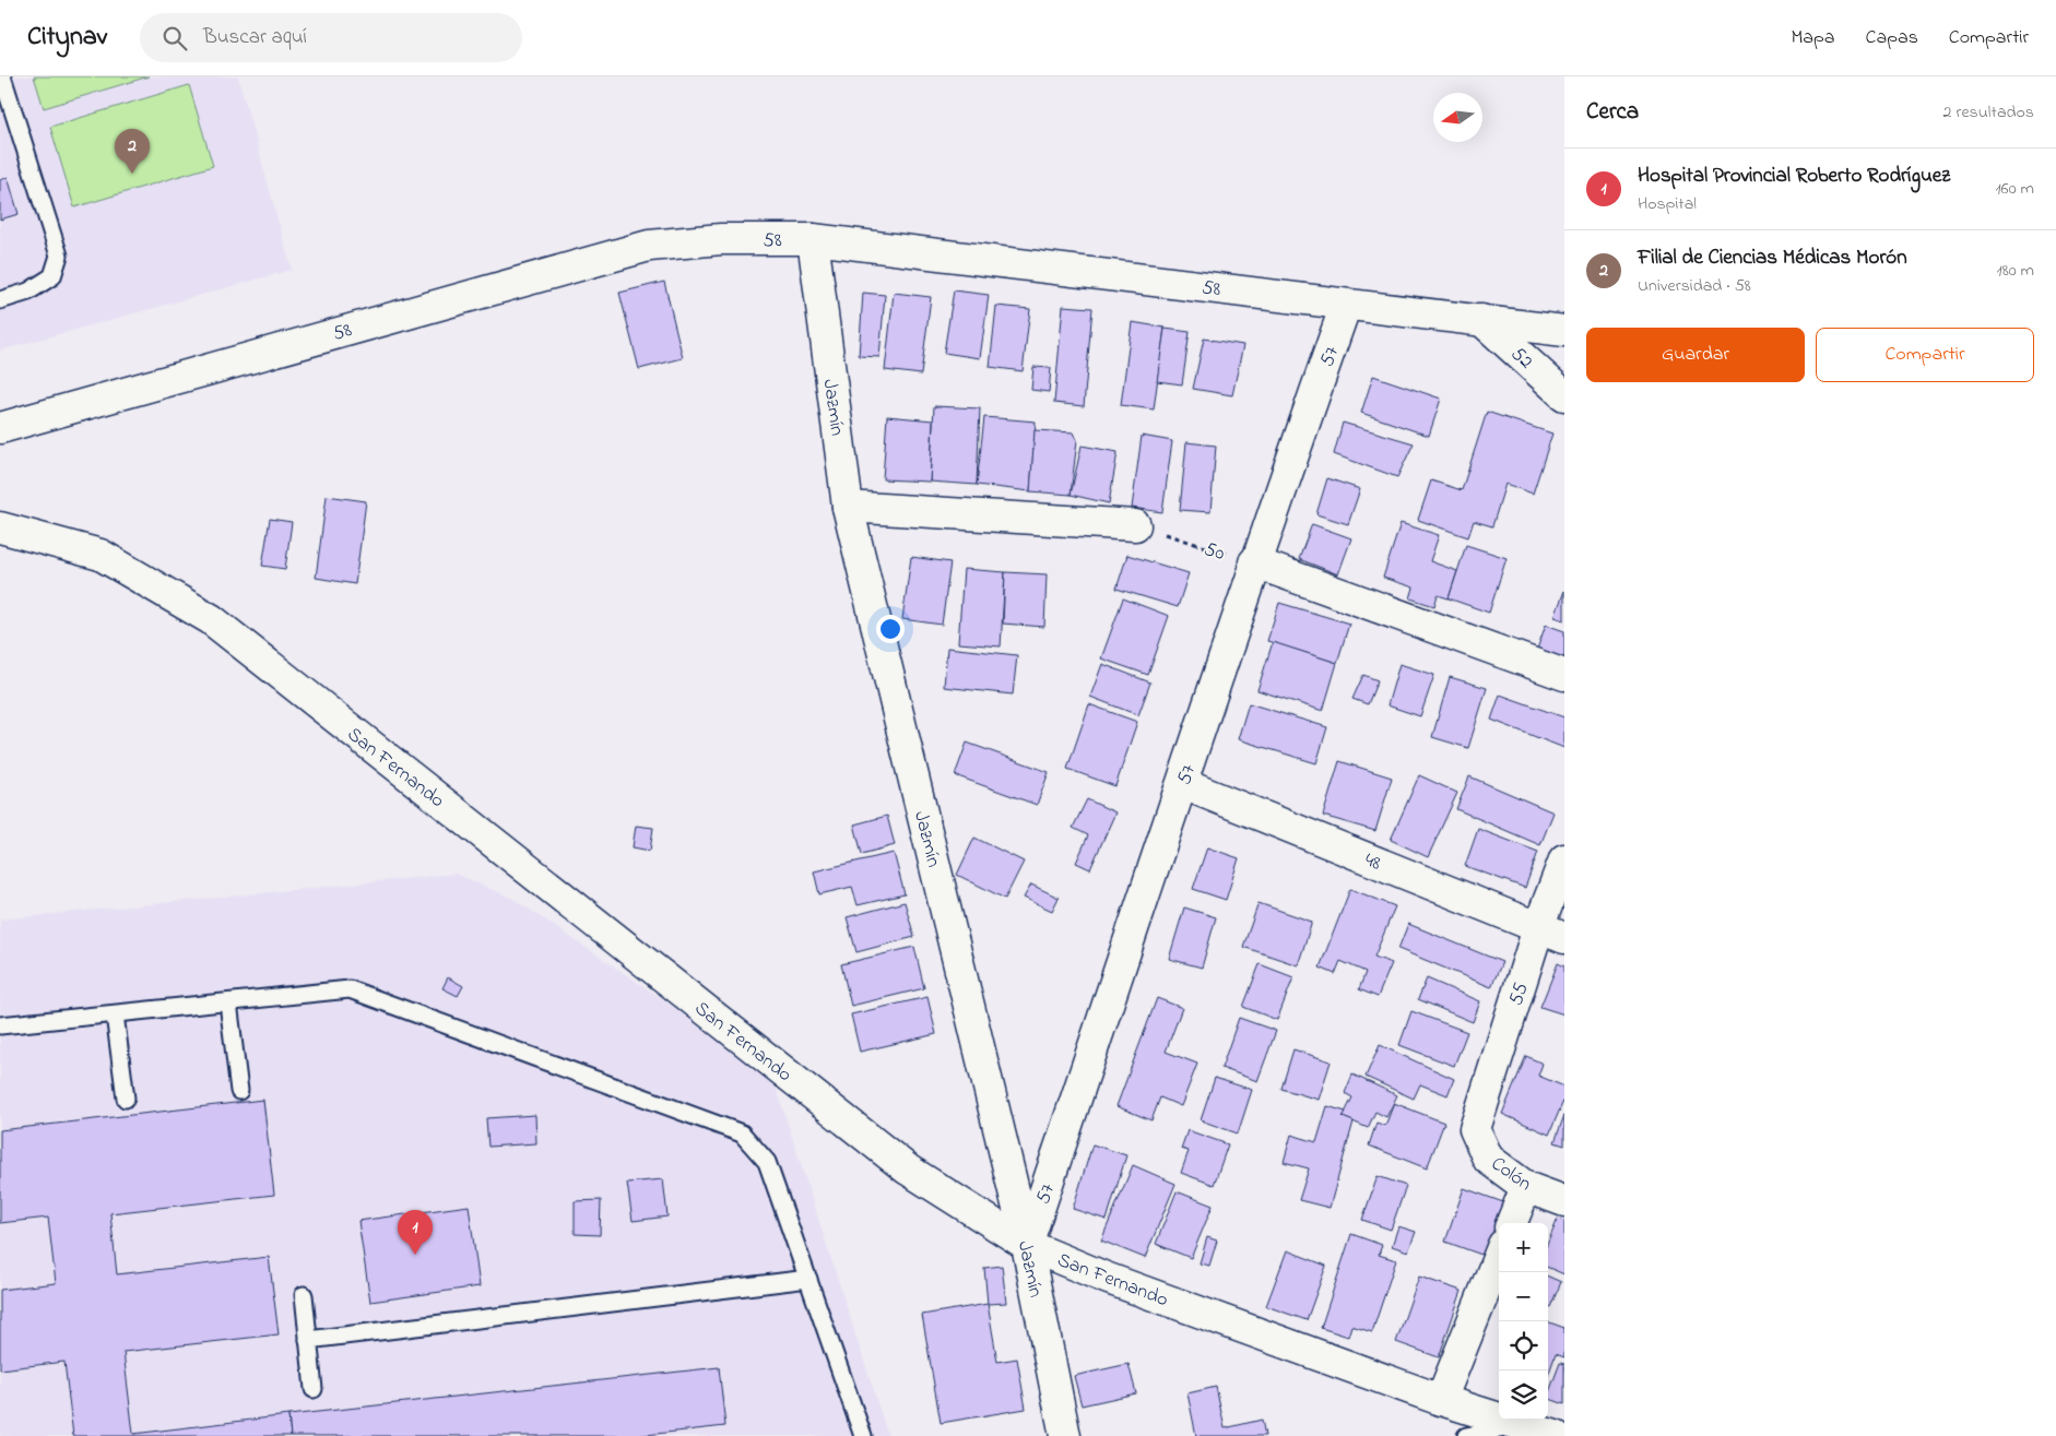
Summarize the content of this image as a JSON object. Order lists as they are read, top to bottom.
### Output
{
  "streets": {
    "street": [
      "58",
      "57",
      "52",
      "Jazmín",
      "San Fernando",
      "48",
      "55",
      "Colón"
    ],
    "path": ["50"]
  },
  "crossings": [
    ["58", "57"],
    ["58", "52"],
    ["58", "Jazmín"],
    ["57", "Jazmín"],
    ["57", "50"],
    ["57", "San Fernando"],
    ["57", "48"],
    ["Jazmín", "San Fernando"],
    ["48", "55"],
    ["55", "Colón"]
  ],
  "north": "left",
  "page": {
    "header": "Citynav",
    "search": "Buscar aquí",
    "nav": ["Mapa", "Capas", "Compartir"],
    "heading": ["Cerca", "2 resultados"],
    "pins": ["2", "1"],
    "list": [
      {
        "mark": "1",
        "name": "Hospital Provincial Roberto Rodríguez",
        "note": "Hospital",
        "value": "160 m"
      },
      {
        "mark": "2",
        "name": "Filial de Ciencias Médicas Morón",
        "note": "Universidad · 58",
        "value": "180 m"
      }
    ],
    "buttons": ["Guardar", "Compartir"],
    "map_buttons": ["+", "−"]
  }
}
